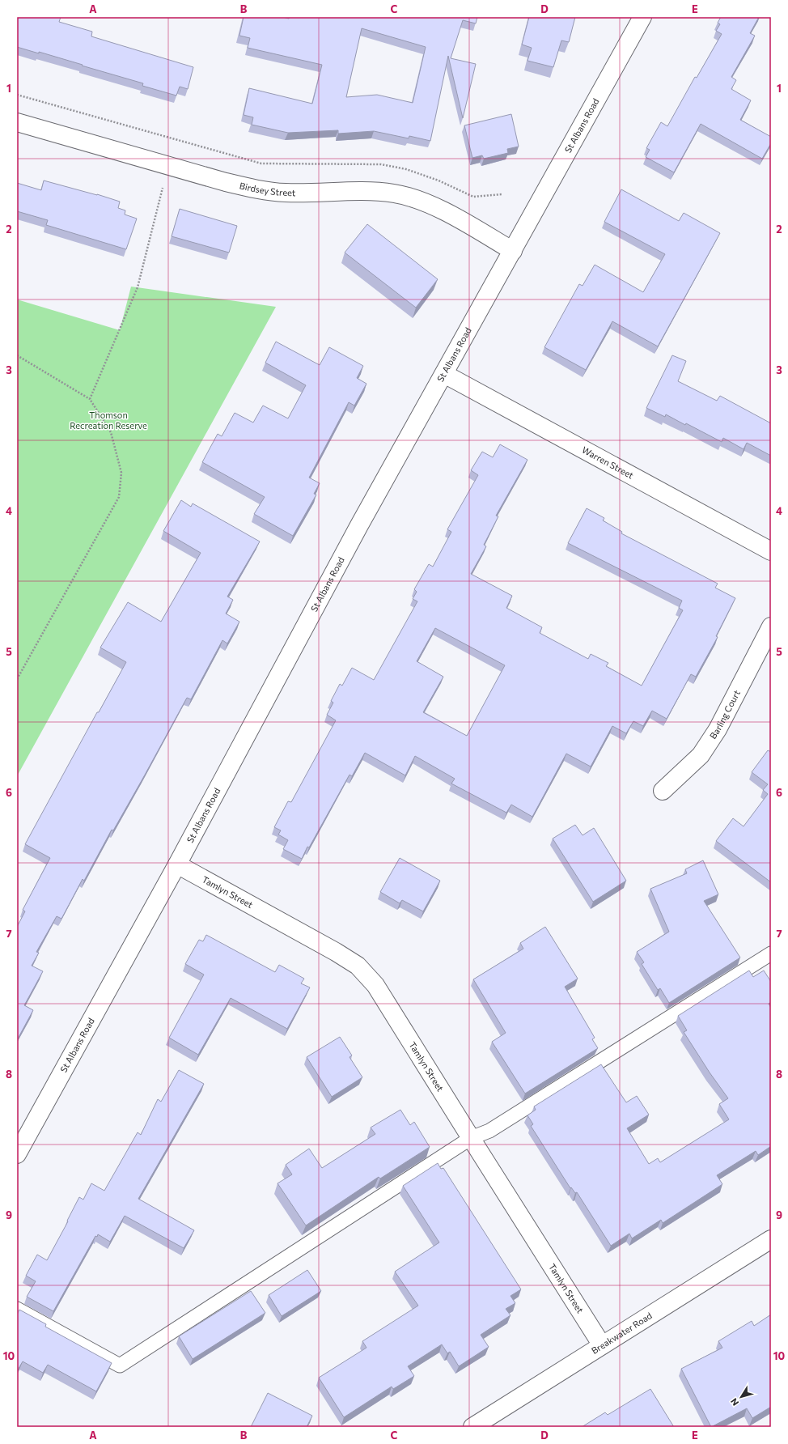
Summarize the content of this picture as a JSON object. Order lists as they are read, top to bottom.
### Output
{
  "streets": {
    "street": [
      "St Albans Road",
      "Birdsey Street",
      "Warren Street",
      "Barling Court",
      "Tamlyn Street",
      "Breakwater Road"
    ]
  },
  "crossings": [
    ["St Albans Road", "Birdsey Street"],
    ["St Albans Road", "Warren Street"],
    ["St Albans Road", "Tamlyn Street"],
    ["Tamlyn Street", "Breakwater Road"]
  ],
  "parks": ["Thomson Recreation Reserve"],
  "north": "bottom left",
  "grid": {
    "columns": [
      "A",
      "B",
      "C",
      "D",
      "E"
    ],
    "rows": [
      "1",
      "2",
      "3",
      "4",
      "5",
      "6",
      "7",
      "8",
      "9",
      "10"
    ]
  }
}
